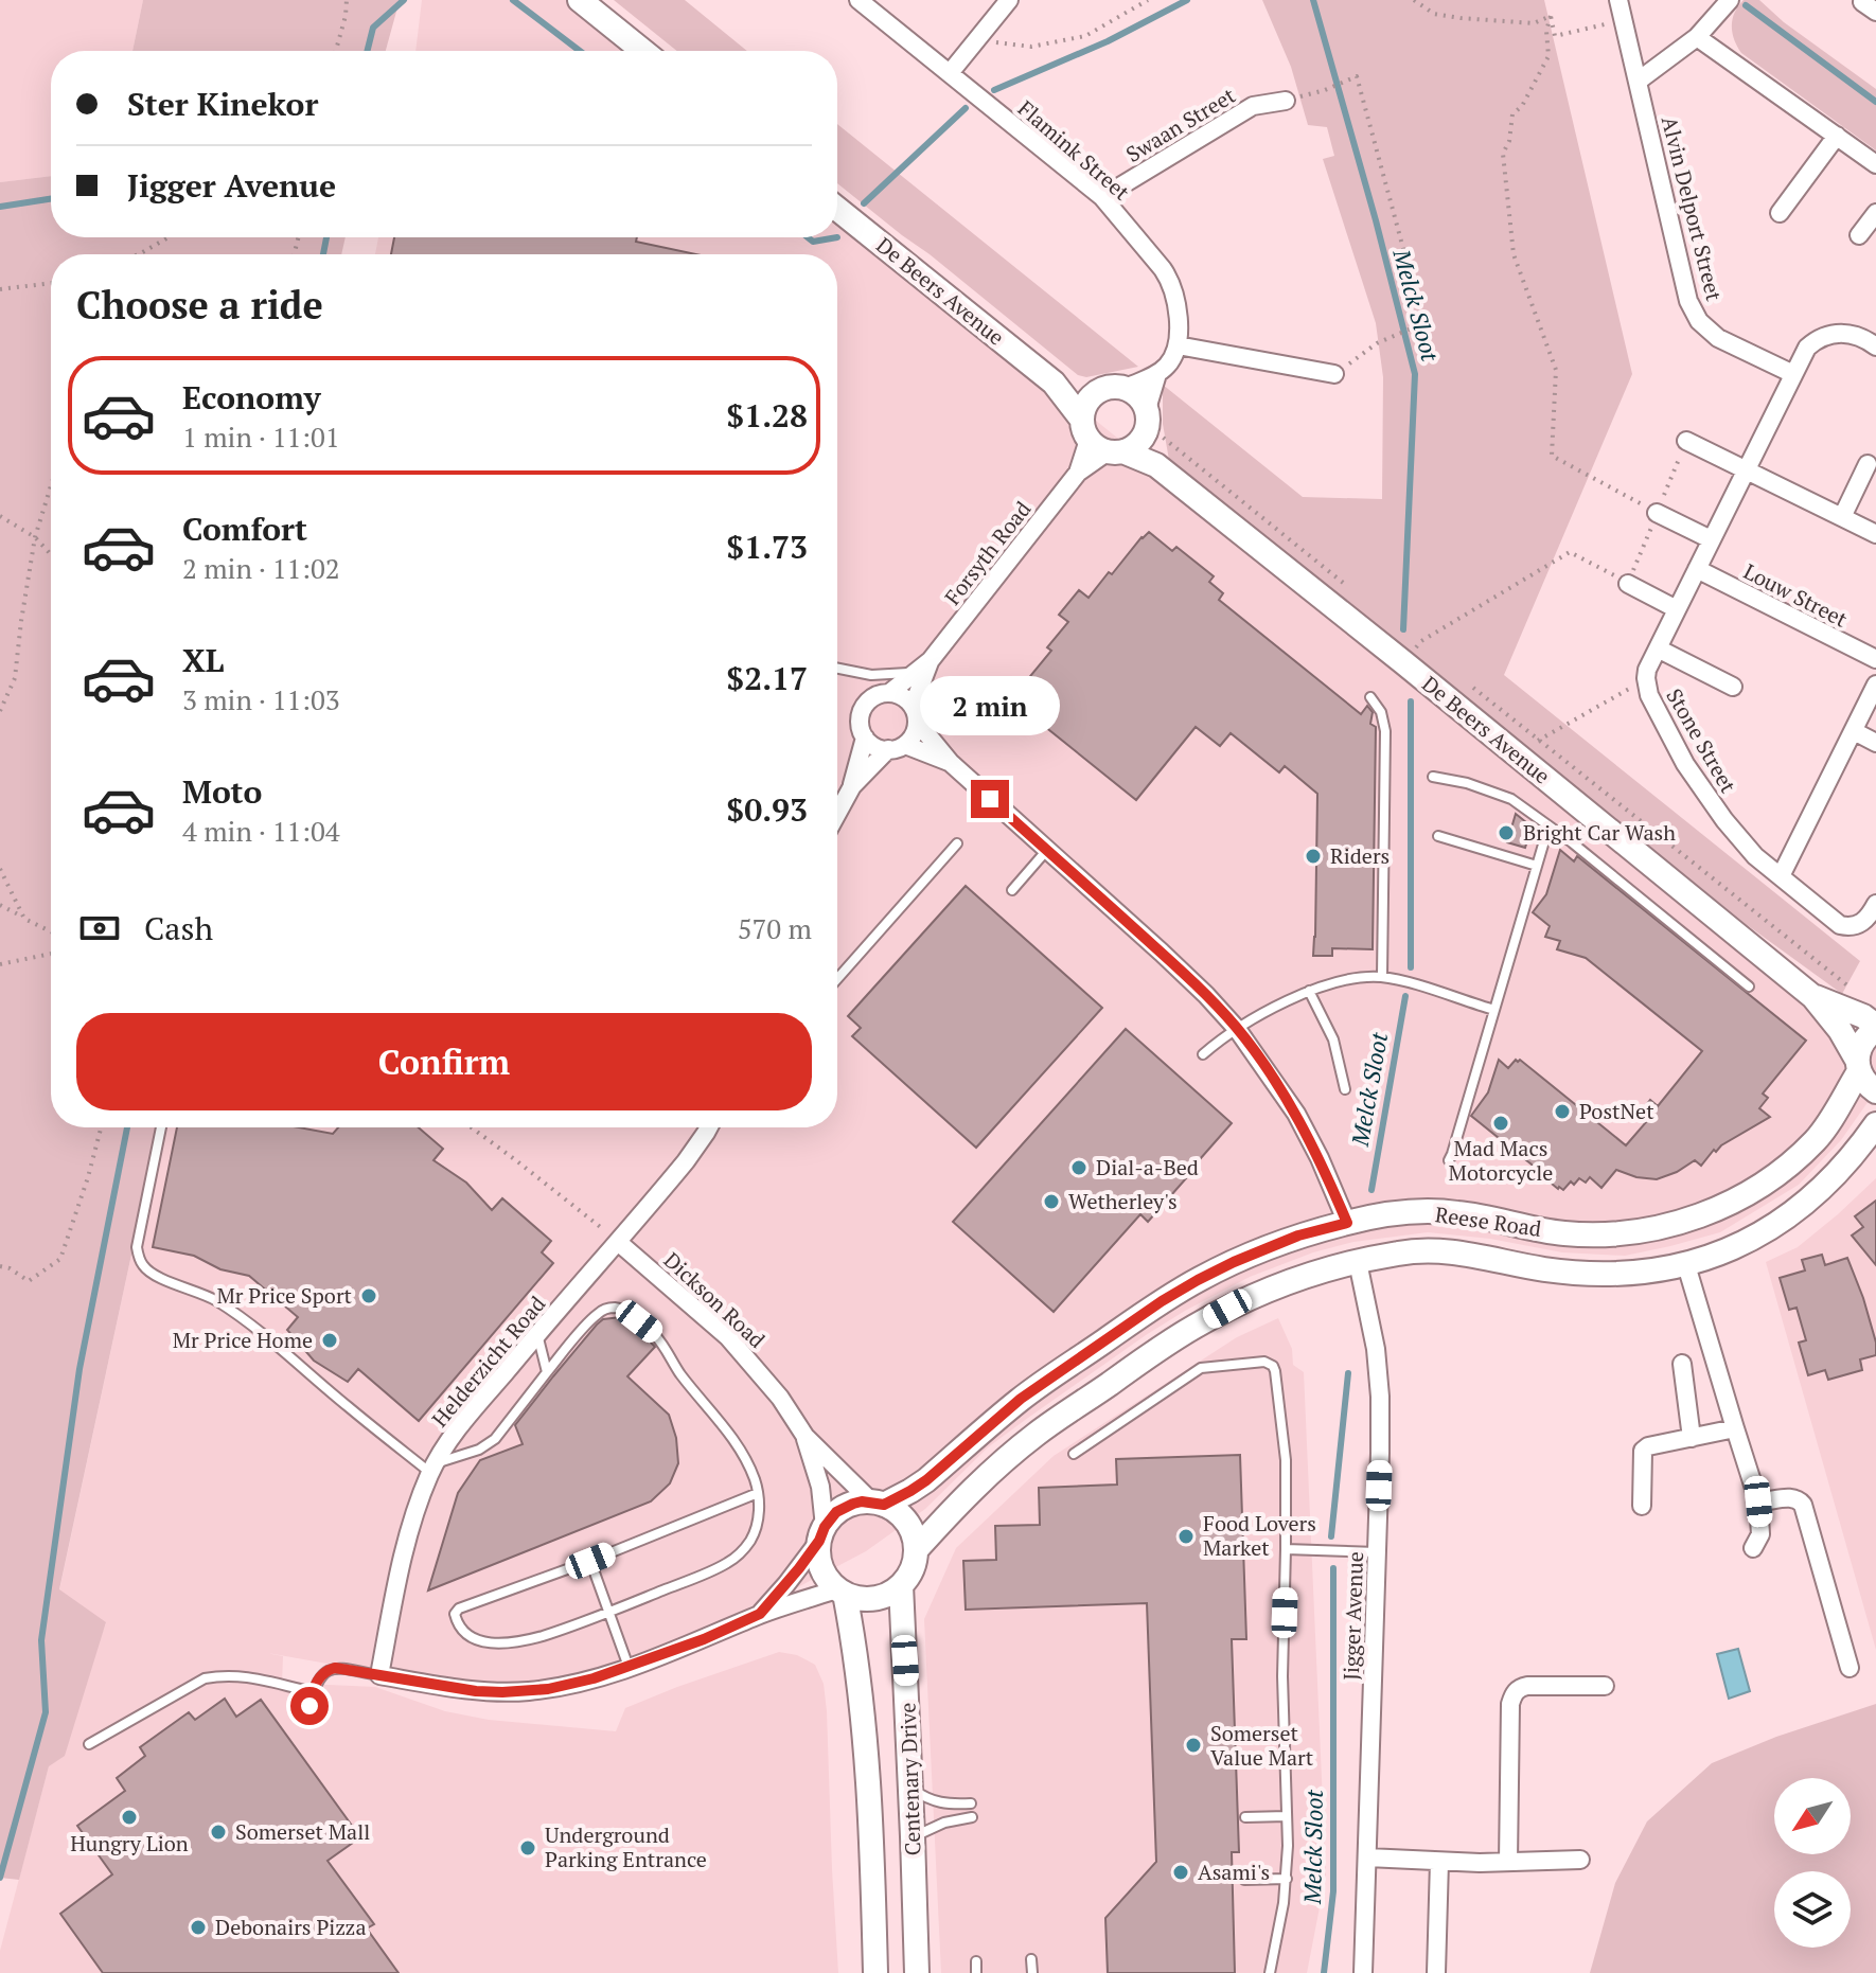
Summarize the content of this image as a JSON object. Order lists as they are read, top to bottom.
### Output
{
  "streets": {
    "street": [
      "Swaan Street",
      "Flamink Street",
      "Alvin Delport Street",
      "De Beers Avenue",
      "Forsyth Road",
      "Louw Street",
      "Stone Street",
      "Reese Road",
      "Dickson Road",
      "Helderzicht Road",
      "Jigger Avenue",
      "Centenary Drive"
    ]
  },
  "crossings": [
    ["Swaan Street", "Flamink Street"],
    ["Alvin Delport Street", "Stone Street"],
    ["De Beers Avenue", "Forsyth Road"],
    ["De Beers Avenue", "Reese Road"],
    ["Louw Street", "Stone Street"],
    ["Reese Road", "Dickson Road"],
    ["Reese Road", "Jigger Avenue"],
    ["Reese Road", "Centenary Drive"],
    ["Dickson Road", "Helderzicht Road"],
    ["Dickson Road", "Centenary Drive"]
  ],
  "water": ["Melck Sloot"],
  "places": [
    "Bright Car Wash",
    "Riders",
    "PostNet",
    "Mad Macs Motorcycle",
    "Dial-a-Bed",
    "Wetherley's",
    "Mr Price Sport",
    "Mr Price Home",
    "Food Lovers Market",
    "Somerset Value Mart",
    "Hungry Lion",
    "Somerset Mall",
    "Underground Parking Entrance",
    "Asami's",
    "Debonairs Pizza"
  ],
  "north": "bottom left",
  "page": {
    "banner": ["Ster Kinekor", "Jigger Avenue"],
    "heading": "Choose a ride",
    "list": [
      {
        "name": "Economy",
        "note": "1 min · 11:01",
        "value": "$1.28"
      },
      {
        "name": "Comfort",
        "note": "2 min · 11:02",
        "value": "$1.73"
      },
      {
        "name": "XL",
        "note": "3 min · 11:03",
        "value": "$2.17"
      },
      {
        "name": "Moto",
        "note": "4 min · 11:04",
        "value": "$0.93"
      }
    ],
    "bubble": "2 min",
    "pay": ["Cash", "570 m"],
    "buttons": "Confirm"
  }
}
